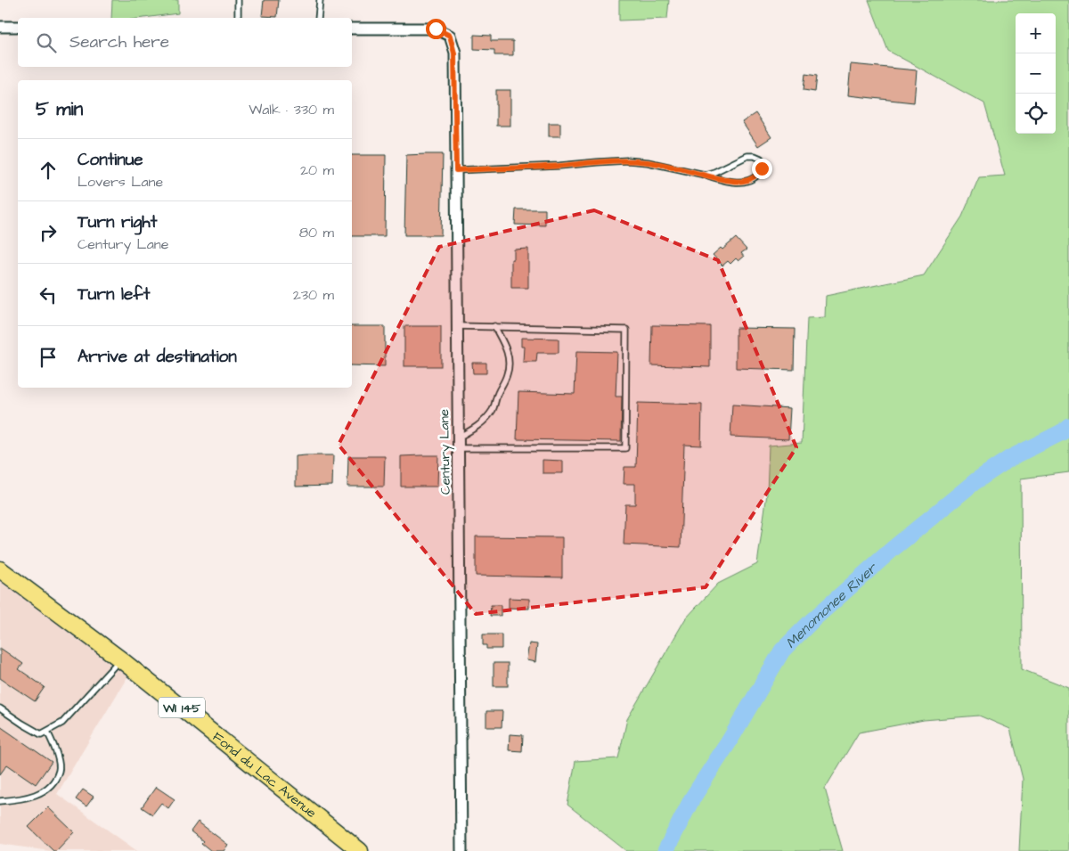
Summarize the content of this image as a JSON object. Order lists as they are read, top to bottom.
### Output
{
  "streets": {
    "main road": ["WI 145", "Fond du Lac Avenue"],
    "street": ["Century Lane"]
  },
  "water": ["Menomonee River"],
  "page": {
    "map_buttons": ["+", "−"],
    "search": "Search here",
    "heading": ["5 min", "Walk · 330 m"],
    "list": [
      ["Continue", "Lovers Lane", "20 m"],
      ["Turn right", "Century Lane", "80 m"],
      ["Turn left", "230 m"],
      "Arrive at destination"
    ]
  }
}
